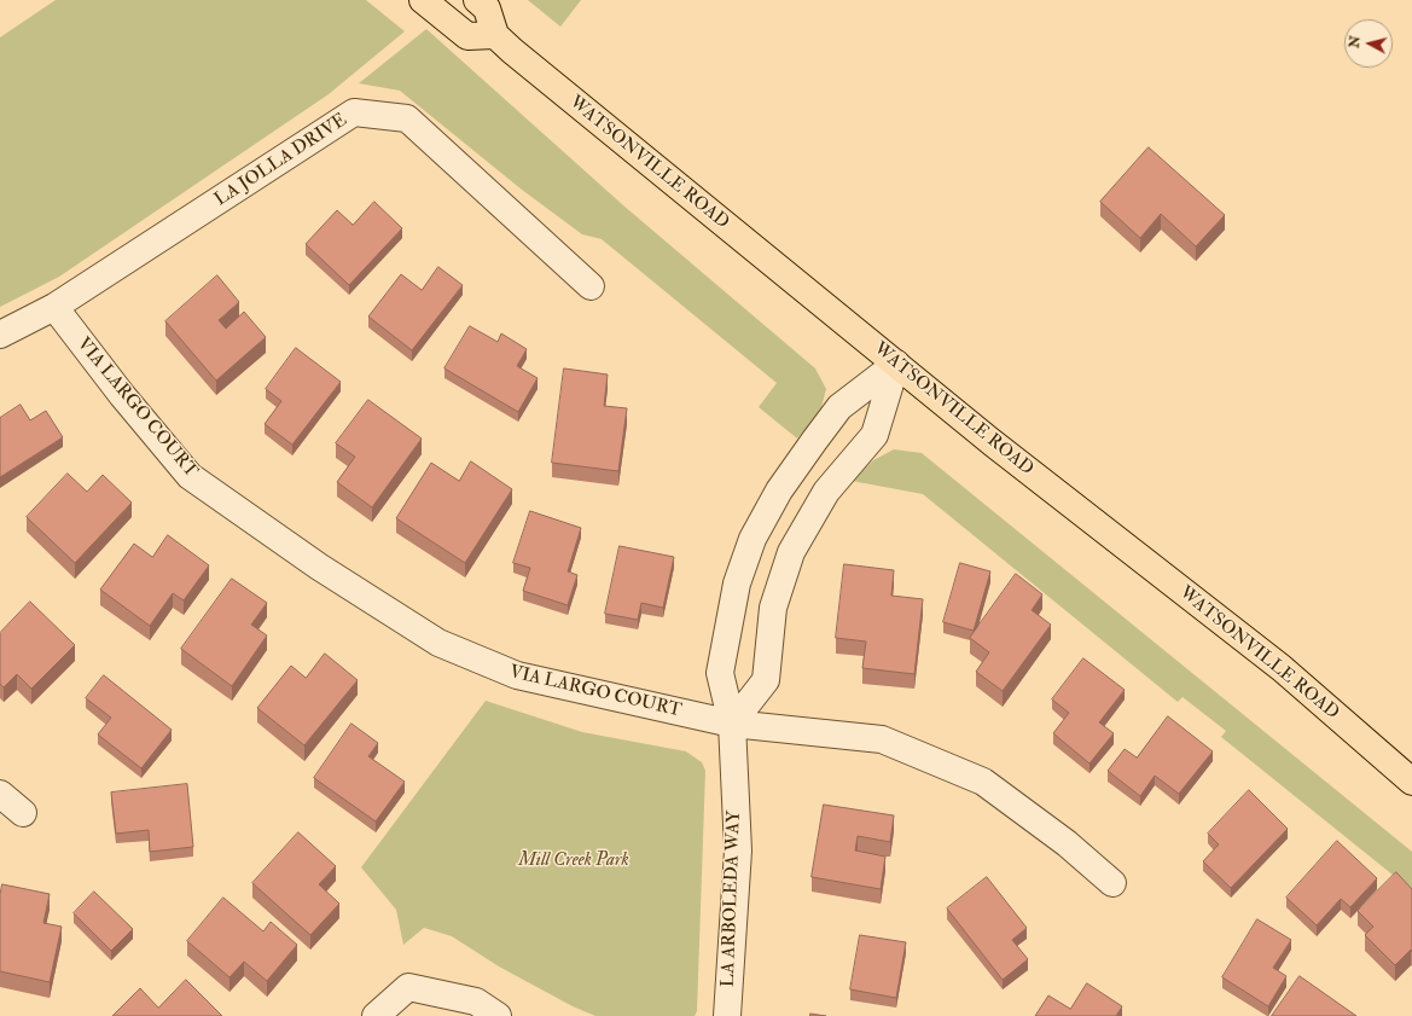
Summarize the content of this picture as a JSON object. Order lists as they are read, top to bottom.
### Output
{
  "streets": {
    "main road": ["WATSONVILLE ROAD"],
    "street": ["LA JOLLA DRIVE", "VIA LARGO COURT", "LA ARBOLEDA WAY"]
  },
  "crossings": [
    ["LA JOLLA DRIVE", "VIA LARGO COURT"],
    ["WATSONVILLE ROAD", "LA ARBOLEDA WAY"],
    ["VIA LARGO COURT", "LA ARBOLEDA WAY"]
  ],
  "parks": ["Mill Creek Park"],
  "north": "left"
}
